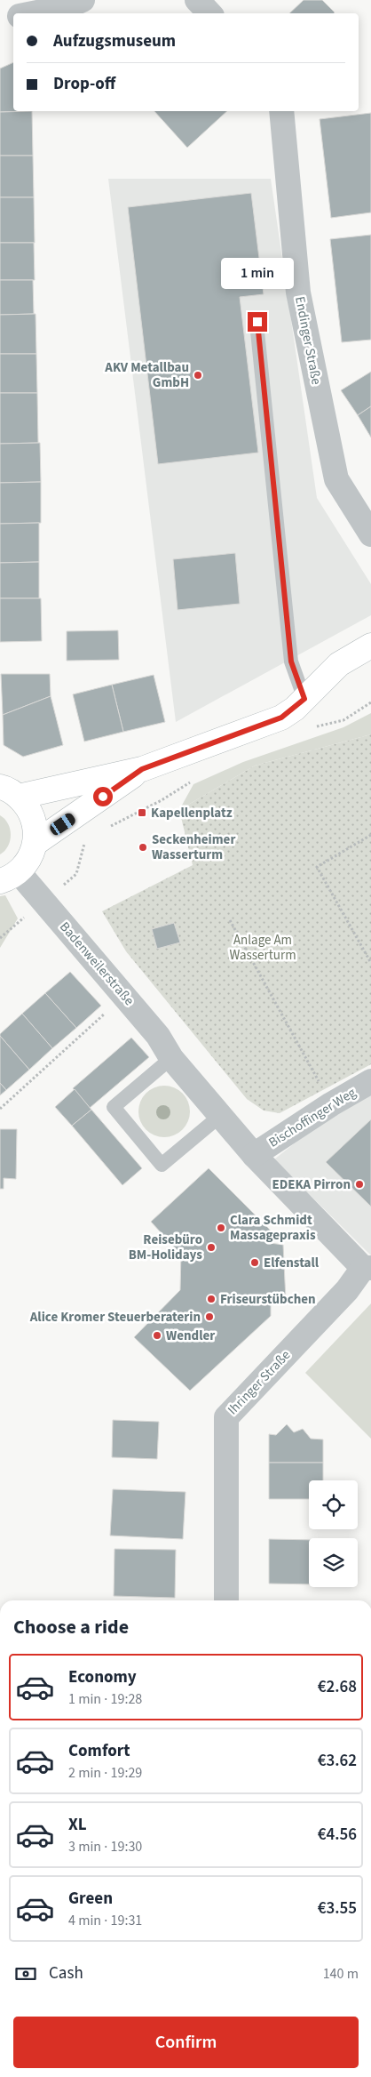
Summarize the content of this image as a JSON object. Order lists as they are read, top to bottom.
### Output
{
  "streets": {
    "street": [
      "Endinger Straße",
      "Badenweilerstraße",
      "Bischoffinger Weg",
      "Ihringer Straße"
    ]
  },
  "crossings": [
    ["Badenweilerstraße", "Bischoffinger Weg"],
    ["Badenweilerstraße", "Ihringer Straße"]
  ],
  "parks": ["Anlage Am Wasserturm"],
  "places": {
    "other": [
      "AKV Metallbau GmbH",
      "Seckenheimer Wasserturm",
      "EDEKA Pirron",
      "Clara Schmidt Massagepraxis",
      "Reisebüro BM-Holidays",
      "Elfenstall",
      "Friseurstübchen",
      "Alice Kromer Steuerberaterin",
      "Wendler"
    ],
    "transit": ["Kapellenplatz"]
  },
  "page": {
    "banner": ["Aufzugsmuseum", "Drop-off"],
    "bubble": "1 min",
    "heading": "Choose a ride",
    "list": [
      {
        "name": "Economy",
        "note": "1 min · 19:28",
        "value": "€2.68"
      },
      {
        "name": "Comfort",
        "note": "2 min · 19:29",
        "value": "€3.62"
      },
      {
        "name": "XL",
        "note": "3 min · 19:30",
        "value": "€4.56"
      },
      {
        "name": "Green",
        "note": "4 min · 19:31",
        "value": "€3.55"
      }
    ],
    "pay": ["Cash", "140 m"],
    "buttons": "Confirm"
  }
}
